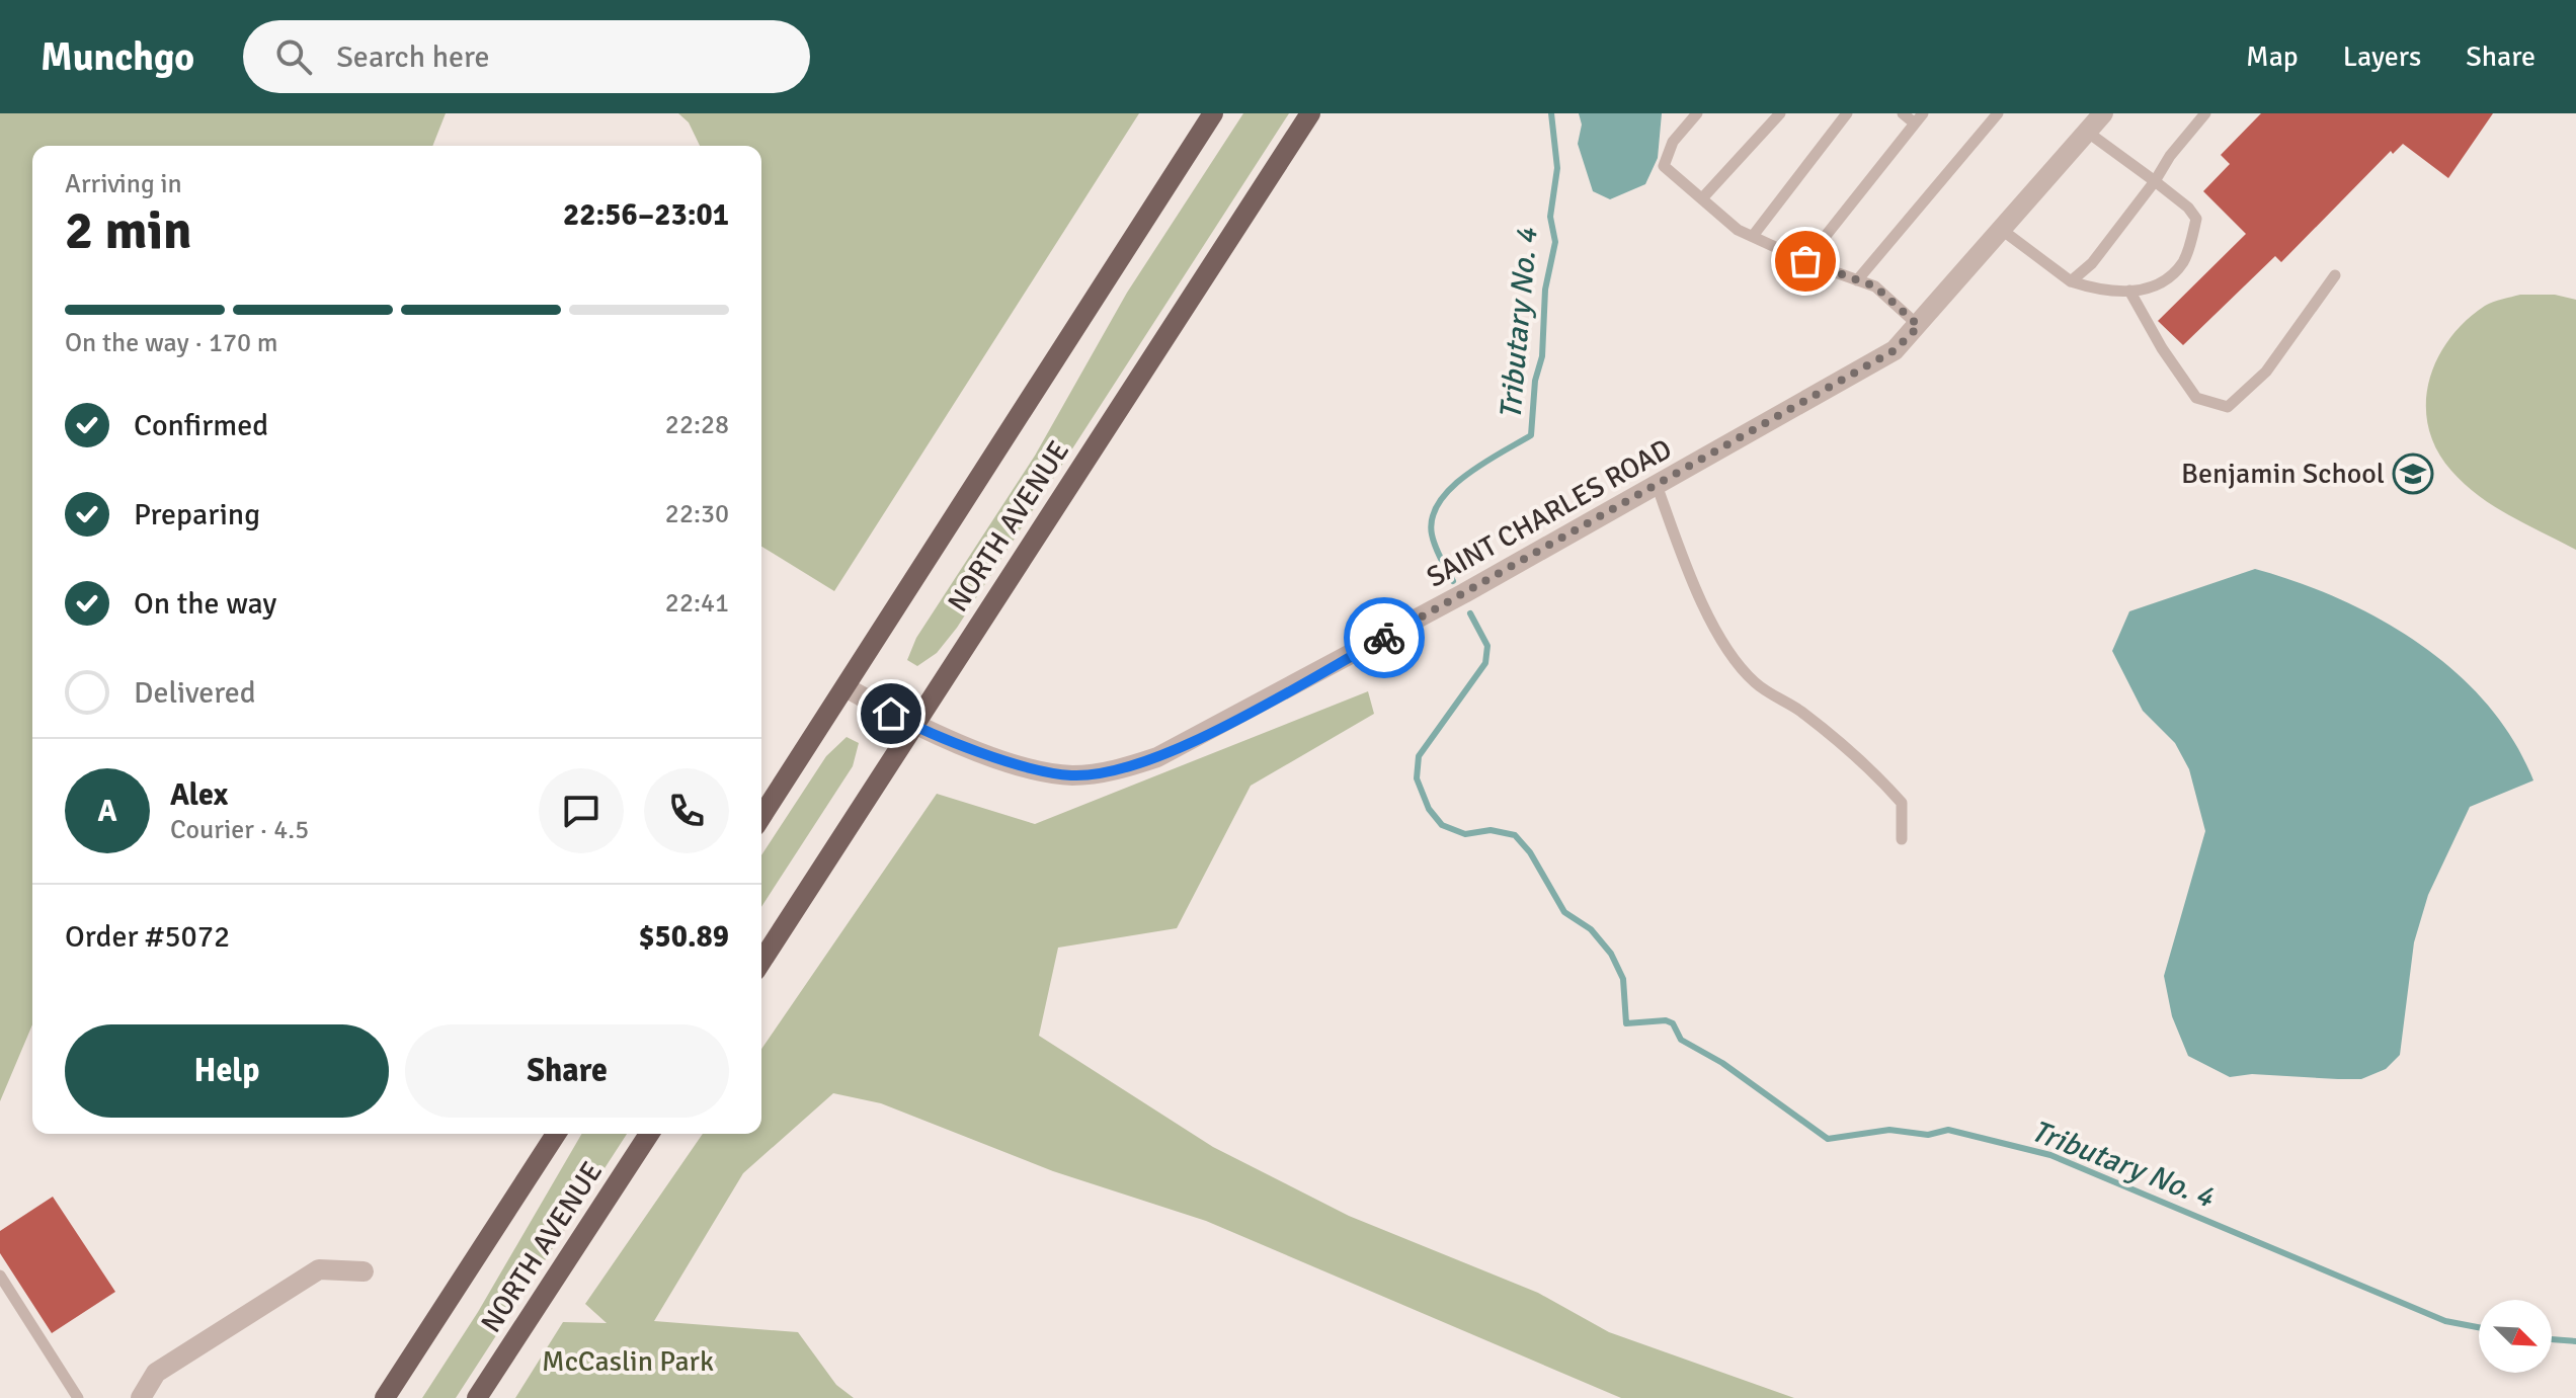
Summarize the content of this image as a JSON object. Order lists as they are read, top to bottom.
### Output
{
  "streets": {
    "main road": ["NORTH AVENUE"],
    "street": ["SAINT CHARLES ROAD"]
  },
  "crossings": [
    ["SAINT CHARLES ROAD", "NORTH AVENUE"]
  ],
  "water": ["Tributary No. 4"],
  "parks": ["McCaslin Park"],
  "places": {
    "school or university": ["Benjamin School"]
  },
  "north": "bottom right",
  "page": {
    "header": "Munchgo",
    "search": "Search here",
    "nav": ["Map", "Layers", "Share"],
    "heading": ["2 min", "Arriving in", "22:56–23:01"],
    "panel": [
      "Alex",
      "Courier · 4.5",
      "Order #5072",
      "$50.89"
    ],
    "bar": "On the way · 170 m",
    "list": [
      ["Confirmed", "22:28"],
      ["Preparing", "22:30"],
      ["On the way", "22:41"],
      "Delivered"
    ],
    "round": "A",
    "buttons": ["Help", "Share"]
  }
}
